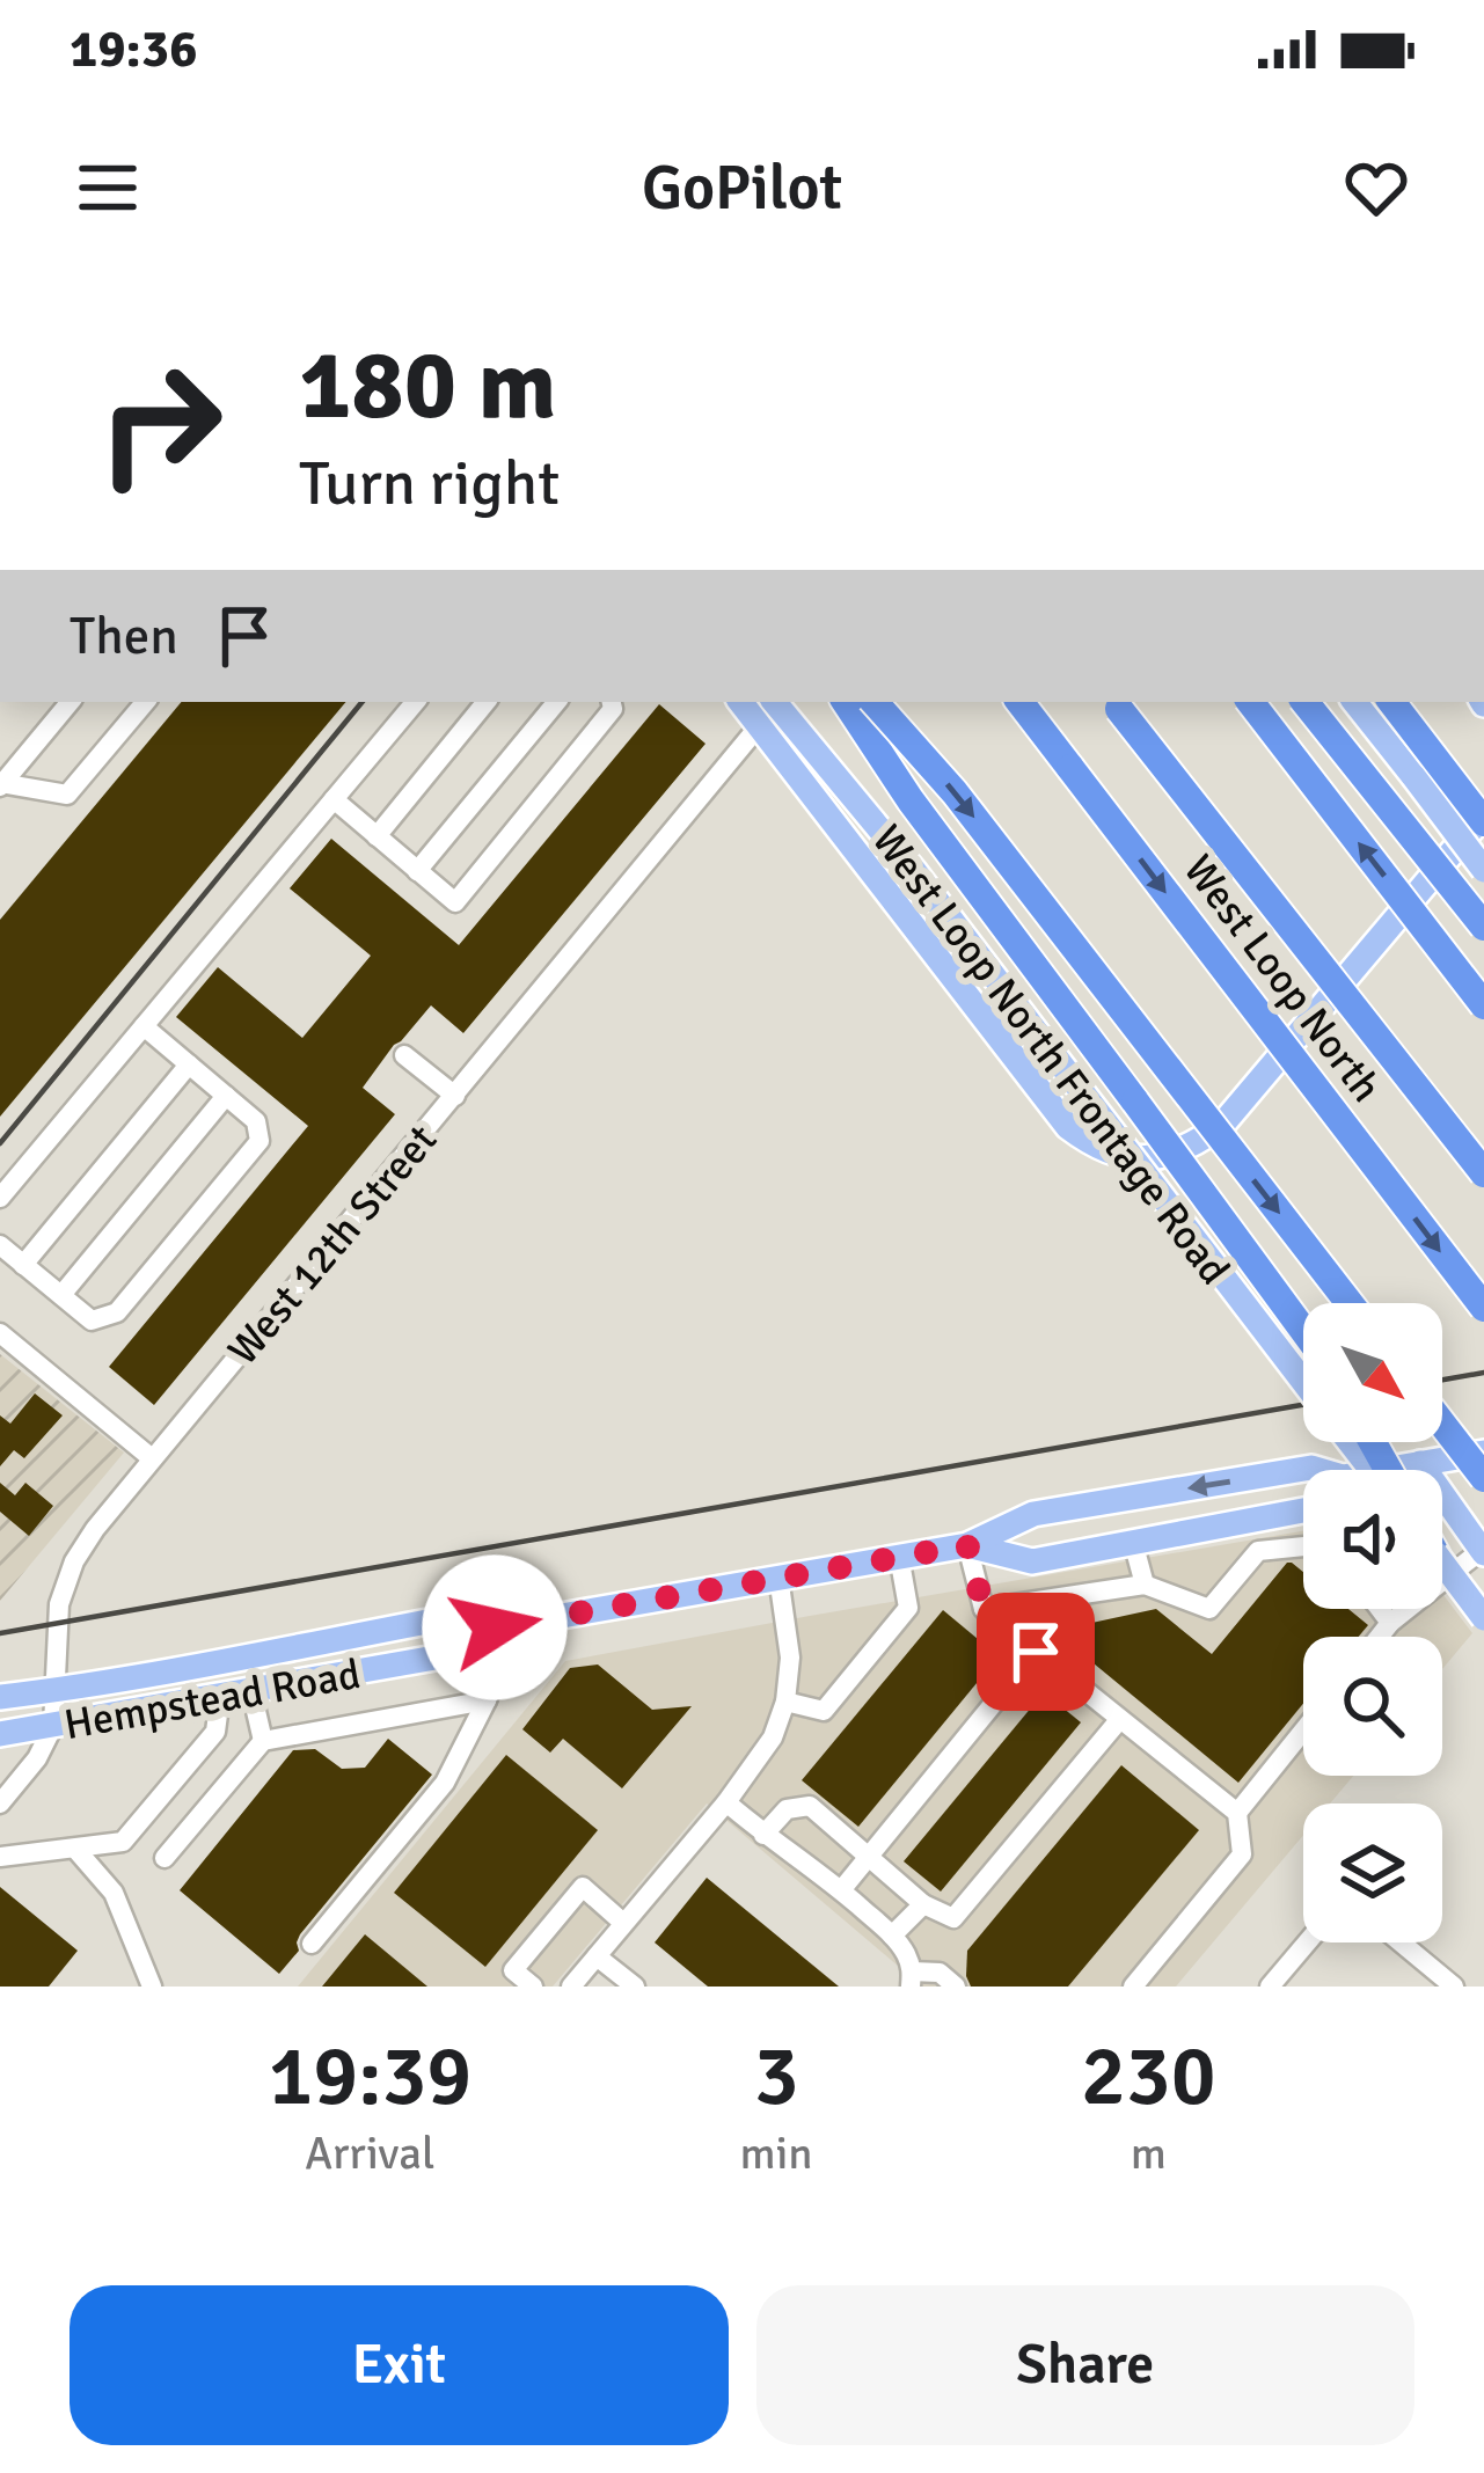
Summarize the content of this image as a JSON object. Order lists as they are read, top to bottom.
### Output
{
  "streets": {
    "highway": ["West Loop North"],
    "main road": ["West Loop North Frontage Road", "Hempstead Road"],
    "street": ["West 12th Street"]
  },
  "crossings": [
    ["West 12th Street", "Hempstead Road"]
  ],
  "north": "bottom right",
  "page": {
    "status": "19:36",
    "header": "GoPilot",
    "turn": ["180 m", "Turn right"],
    "then": "Then",
    "eta": [
      "19:39",
      "Arrival",
      "3",
      "min",
      "230",
      "m"
    ],
    "buttons": ["Exit", "Share"]
  }
}
